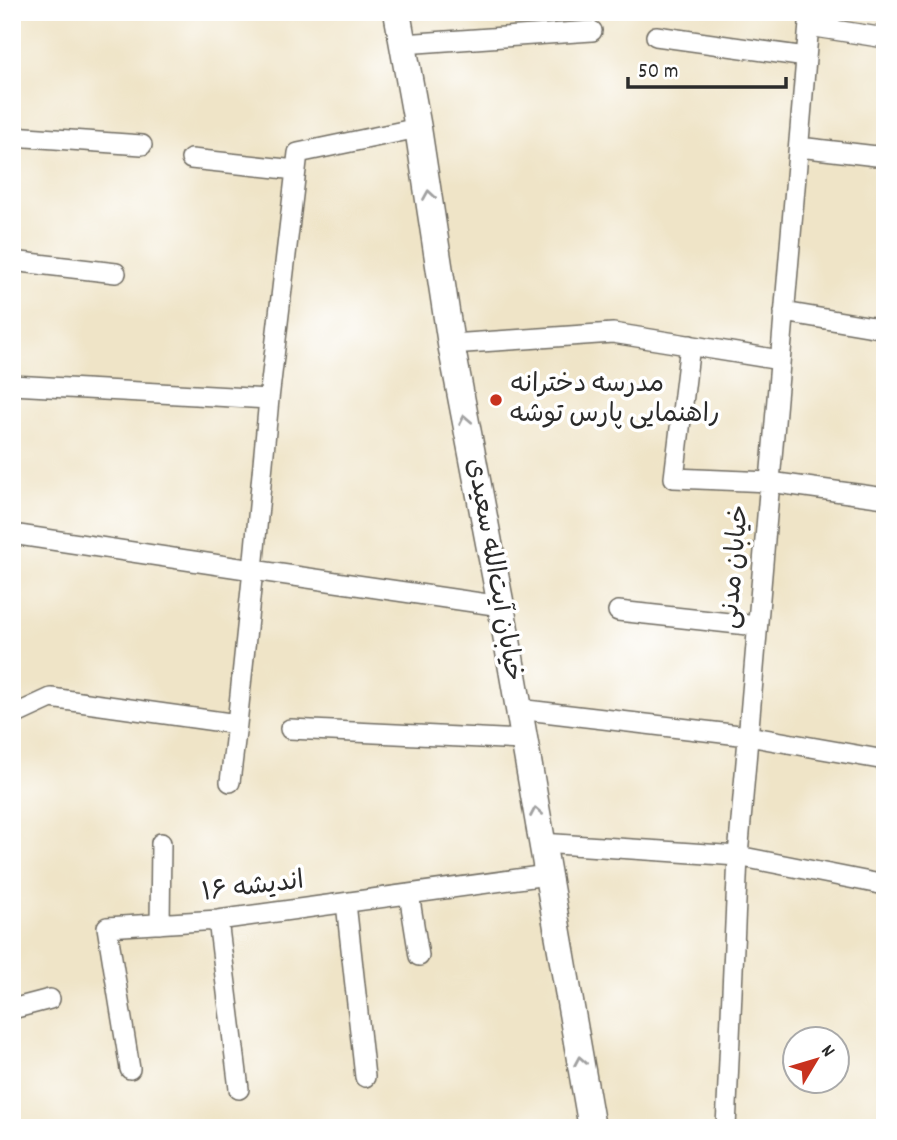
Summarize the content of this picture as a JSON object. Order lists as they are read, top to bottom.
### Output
{
  "streets": {
    "main road": ["خیابان آیت‌الله سعیدی"],
    "street": ["خیابان مدنی", "اندیشه ۱۶"]
  },
  "crossings": [
    ["خیابان آیت‌الله سعیدی", "اندیشه ۱۶"]
  ],
  "one_way": ["خیابان آیت‌الله سعیدی"],
  "places": ["مدرسه دخترانه راهنمایی پارس توشه"],
  "scale_bar": "50 m",
  "north": "top right"
}
